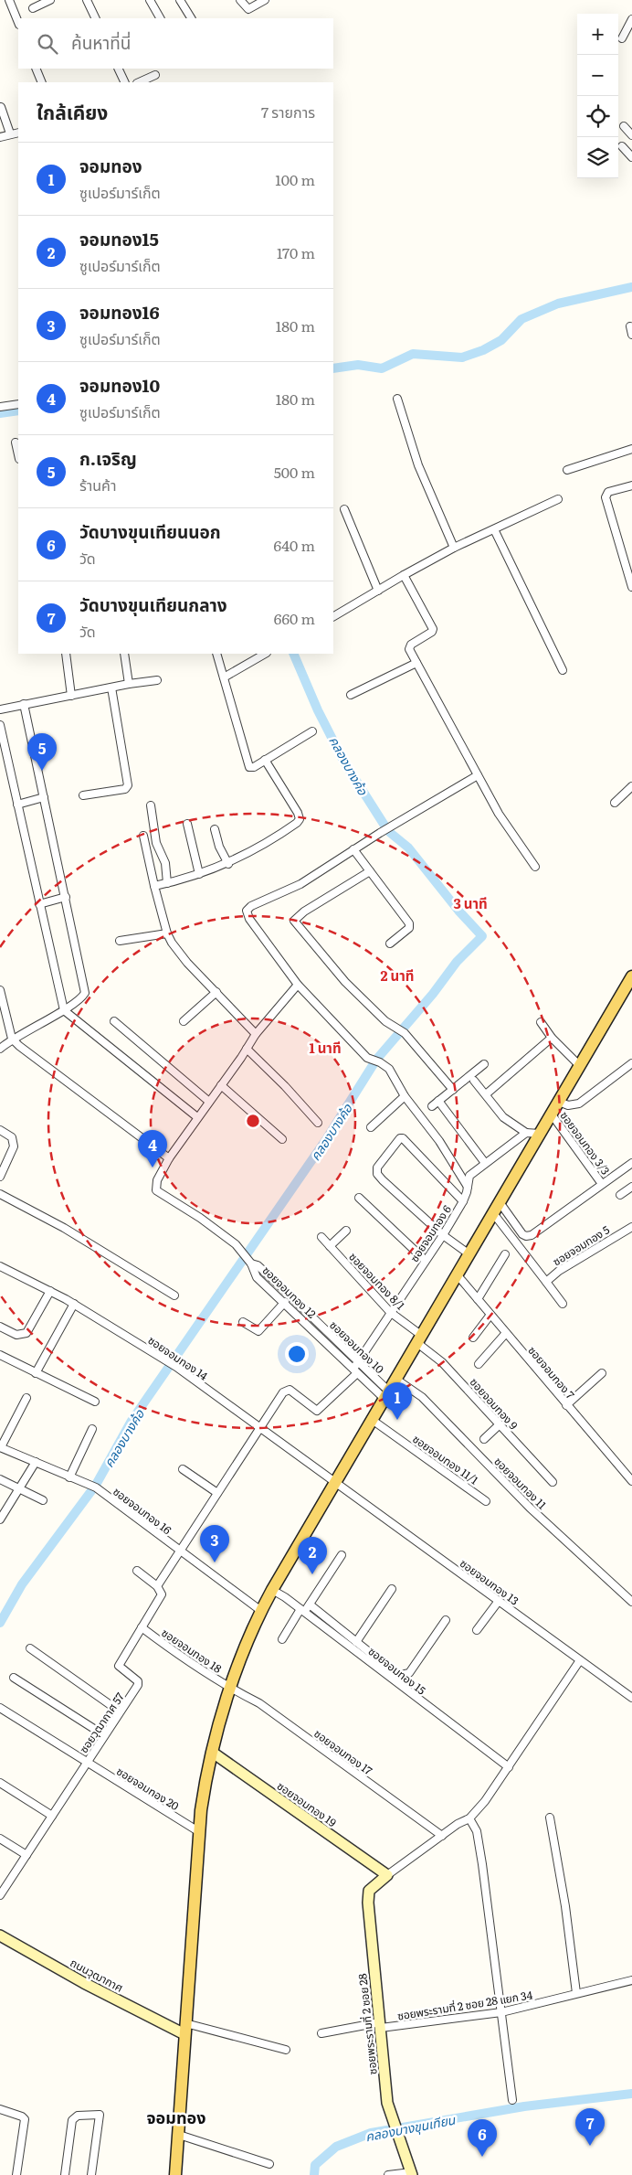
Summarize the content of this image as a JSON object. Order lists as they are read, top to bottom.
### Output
{
  "streets": {
    "street": [
      "ซอยจอมทอง 3/3",
      "ซอยจอมทอง 6",
      "ซอยจอมทอง 5",
      "ซอยจอมทอง 8/1",
      "ซอยจอมทอง 12",
      "ซอยจอมทอง 10",
      "ซอยจอมทอง 14",
      "ซอยจอมทอง 7",
      "ซอยจอมทอง 9",
      "ซอยจอมทอง 11/1",
      "ซอยจอมทอง 11",
      "ซอยจอมทอง 16",
      "ซอยจอมทอง 13",
      "ซอยจอมทอง 18",
      "ซอยจอมทอง 15",
      "ซอยวุฒากาศ 57",
      "ซอยจอมทอง 17",
      "ซอยจอมทอง 20",
      "ซอยจอมทอง 19",
      "ถนนวุฒากาศ",
      "ซอยพระรามที่ 2 ซอย 28 แยก 34",
      "ซอยพระรามที่ 2 ซอย 28"
    ]
  },
  "crossings": [
    ["ซอยจอมทอง 6", "ซอยจอมทอง 8/1"],
    ["ซอยจอมทอง 6", "ซอยจอมทอง 12"],
    ["ซอยจอมทอง 6", "ซอยจอมทอง 10"],
    ["ซอยจอมทอง 6", "ซอยจอมทอง 14"],
    ["ซอยจอมทอง 8/1", "ซอยจอมทอง 9"],
    ["ซอยจอมทอง 12", "ซอยจอมทอง 10"],
    ["ซอยจอมทอง 14", "ซอยจอมทอง 13"],
    ["ซอยจอมทอง 18", "ซอยวุฒากาศ 57"],
    ["ซอยจอมทอง 18", "ซอยจอมทอง 17"],
    ["ซอยวุฒากาศ 57", "ซอยจอมทอง 20"],
    ["ซอยจอมทอง 19", "ซอยพระรามที่ 2 ซอย 28"],
    ["ซอยพระรามที่ 2 ซอย 28 แยก 34", "ซอยพระรามที่ 2 ซอย 28"]
  ],
  "districts": ["จอมทอง"],
  "water": ["คลองบางค้อ", "คลองบางขุนเทียน"],
  "page": {
    "map_buttons": ["+", "−"],
    "search": "ค้นหาที่นี่",
    "heading": ["ใกล้เคียง", "7 รายการ"],
    "list": [
      {
        "mark": "1",
        "name": "จอมทอง",
        "note": "ซูเปอร์มาร์เก็ต",
        "value": "100 m"
      },
      {
        "mark": "2",
        "name": "จอมทอง15",
        "note": "ซูเปอร์มาร์เก็ต",
        "value": "170 m"
      },
      {
        "mark": "3",
        "name": "จอมทอง16",
        "note": "ซูเปอร์มาร์เก็ต",
        "value": "180 m"
      },
      {
        "mark": "4",
        "name": "จอมทอง10",
        "note": "ซูเปอร์มาร์เก็ต",
        "value": "180 m"
      },
      {
        "mark": "5",
        "name": "ก.เจริญ",
        "note": "ร้านค้า",
        "value": "500 m"
      },
      {
        "mark": "6",
        "name": "วัดบางขุนเทียนนอก",
        "note": "วัด",
        "value": "640 m"
      },
      {
        "mark": "7",
        "name": "วัดบางขุนเทียนกลาง",
        "note": "วัด",
        "value": "660 m"
      }
    ],
    "pins": [
      "5",
      "4",
      "1",
      "3",
      "2",
      "7",
      "6"
    ]
  },
  "rings": ["3 นาที", "2 นาที", "1 นาที"]
}
